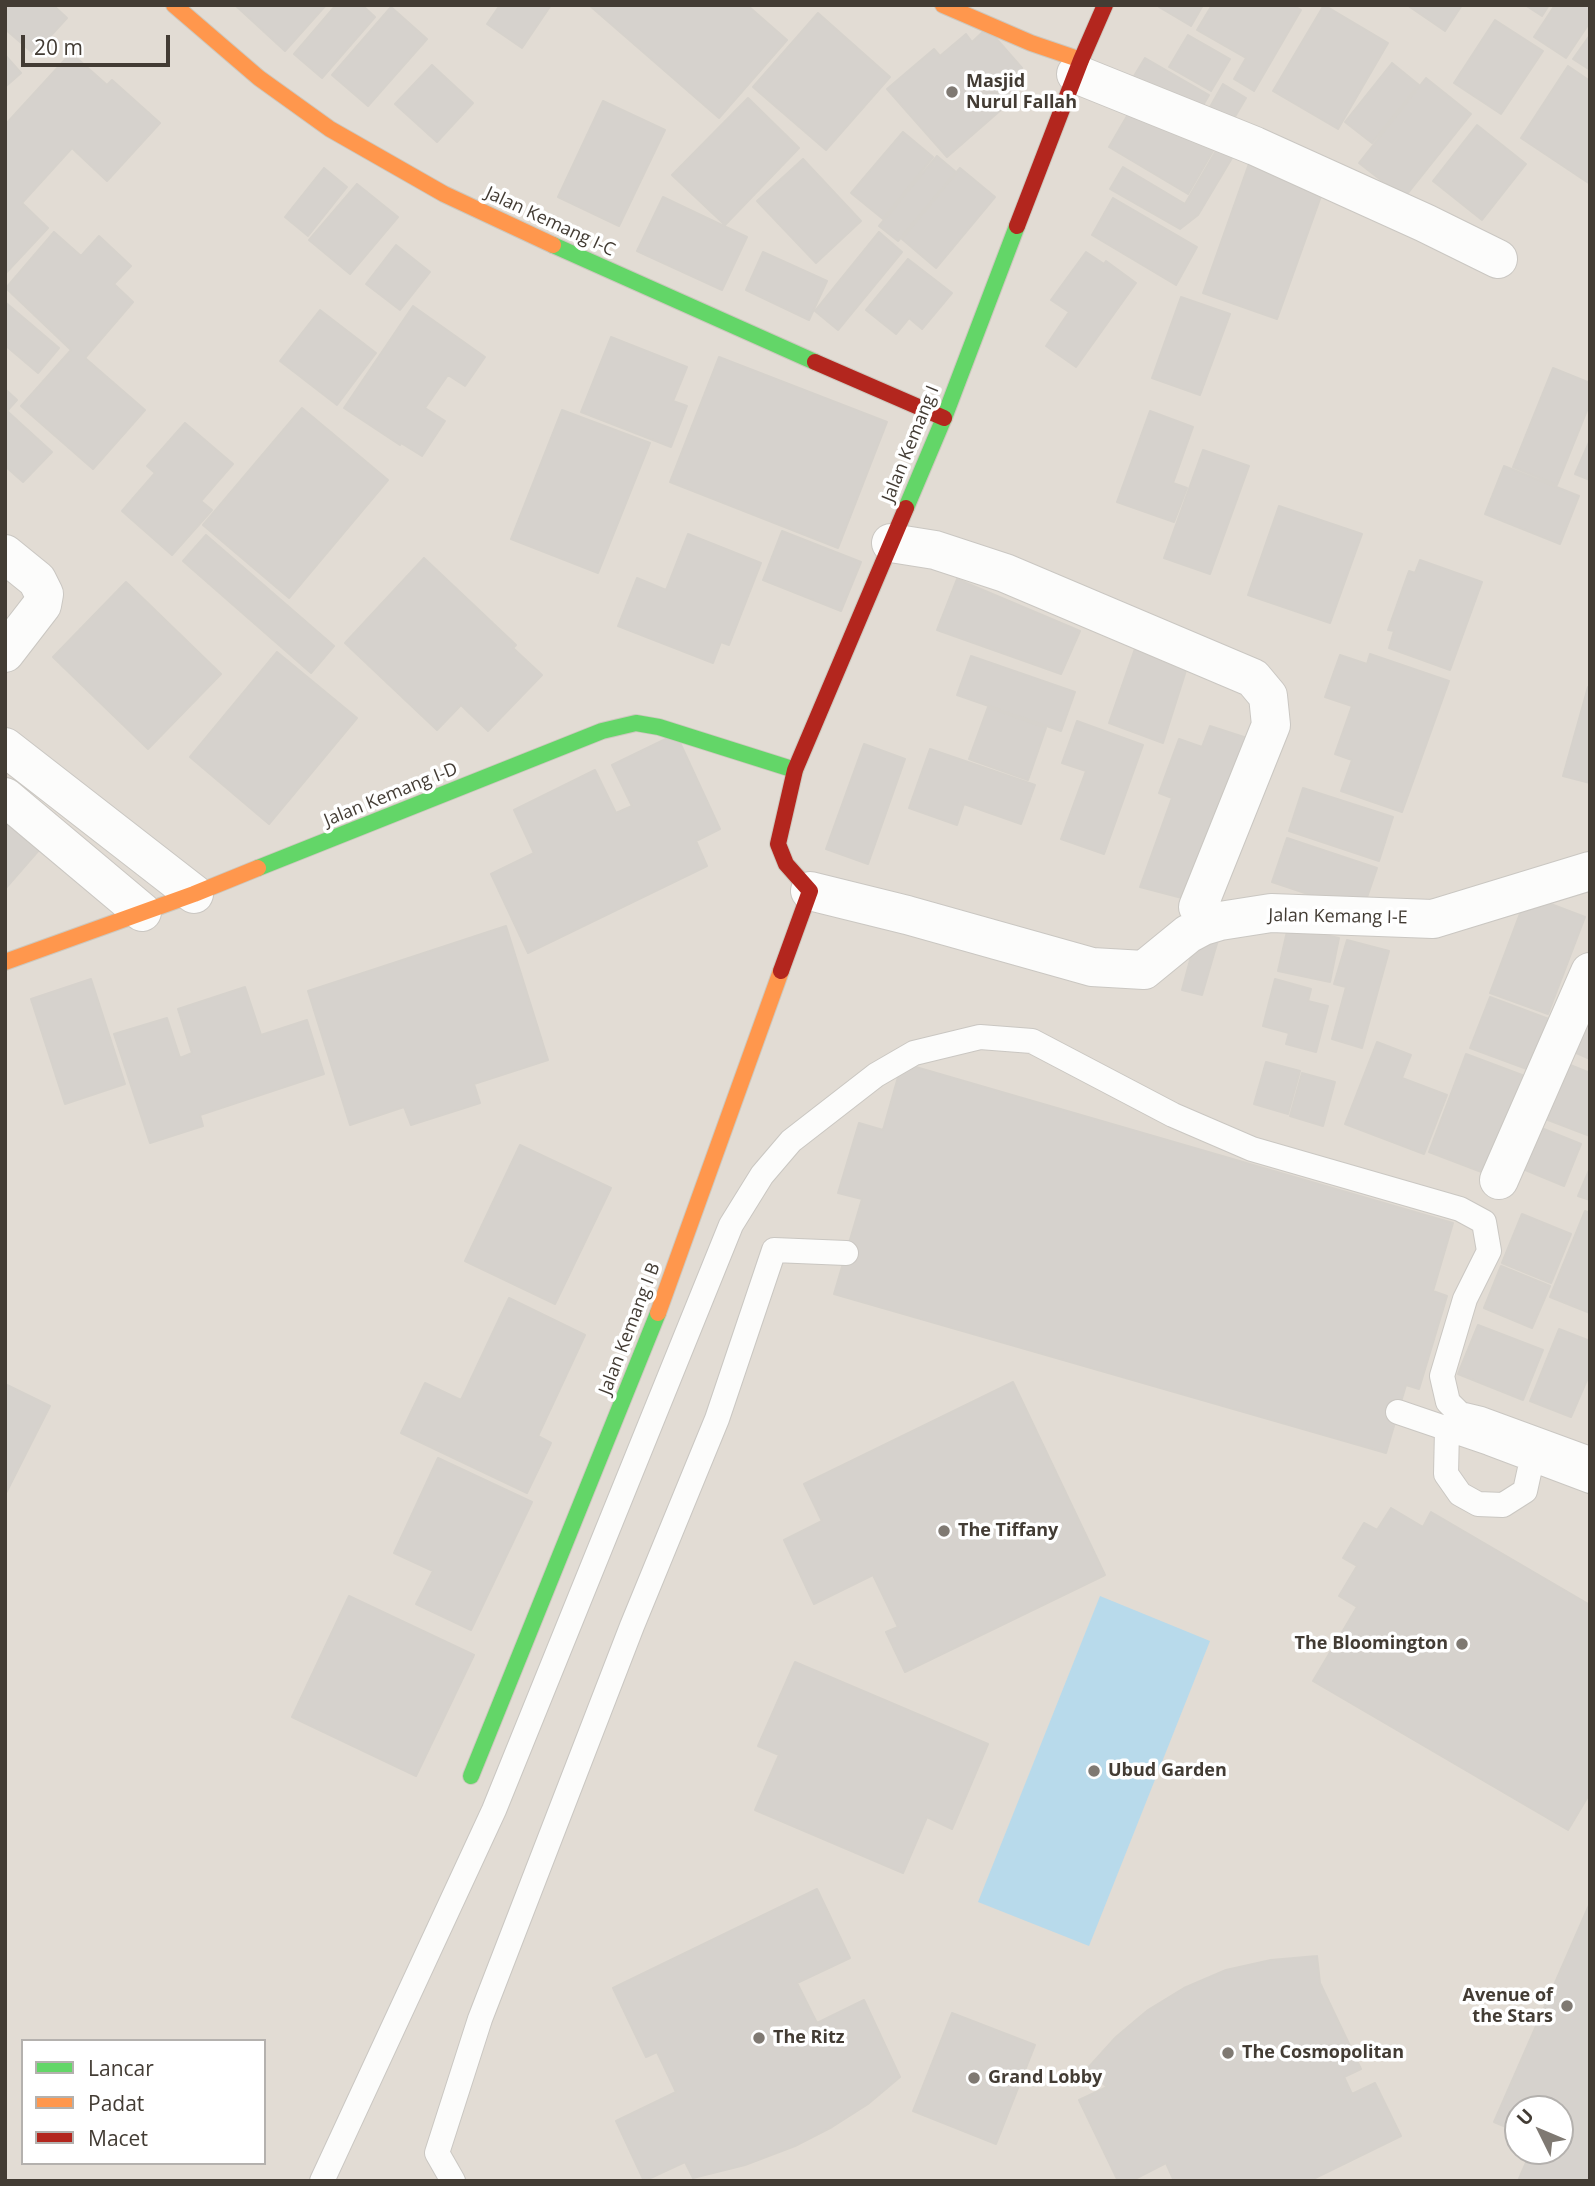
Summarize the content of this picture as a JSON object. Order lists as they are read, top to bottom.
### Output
{
  "streets": {
    "street": [
      "Jalan Kemang I-C",
      "Jalan Kemang I",
      "Jalan Kemang I-D",
      "Jalan Kemang I-E",
      "Jalan Kemang I B"
    ]
  },
  "crossings": [
    ["Jalan Kemang I-C", "Jalan Kemang I"],
    ["Jalan Kemang I", "Jalan Kemang I-D"],
    ["Jalan Kemang I", "Jalan Kemang I-E"],
    ["Jalan Kemang I", "Jalan Kemang I B"],
    ["Jalan Kemang I-E", "Jalan Kemang I B"]
  ],
  "places": [
    "Masjid Nurul Fallah",
    "The Tiffany",
    "The Bloomington",
    "Ubud Garden",
    "Avenue of the Stars",
    "The Ritz",
    "The Cosmopolitan",
    "Grand Lobby"
  ],
  "legend": ["Lancar", "Padat", "Macet"],
  "scale_bar": "20 m",
  "north": "top left"
}
